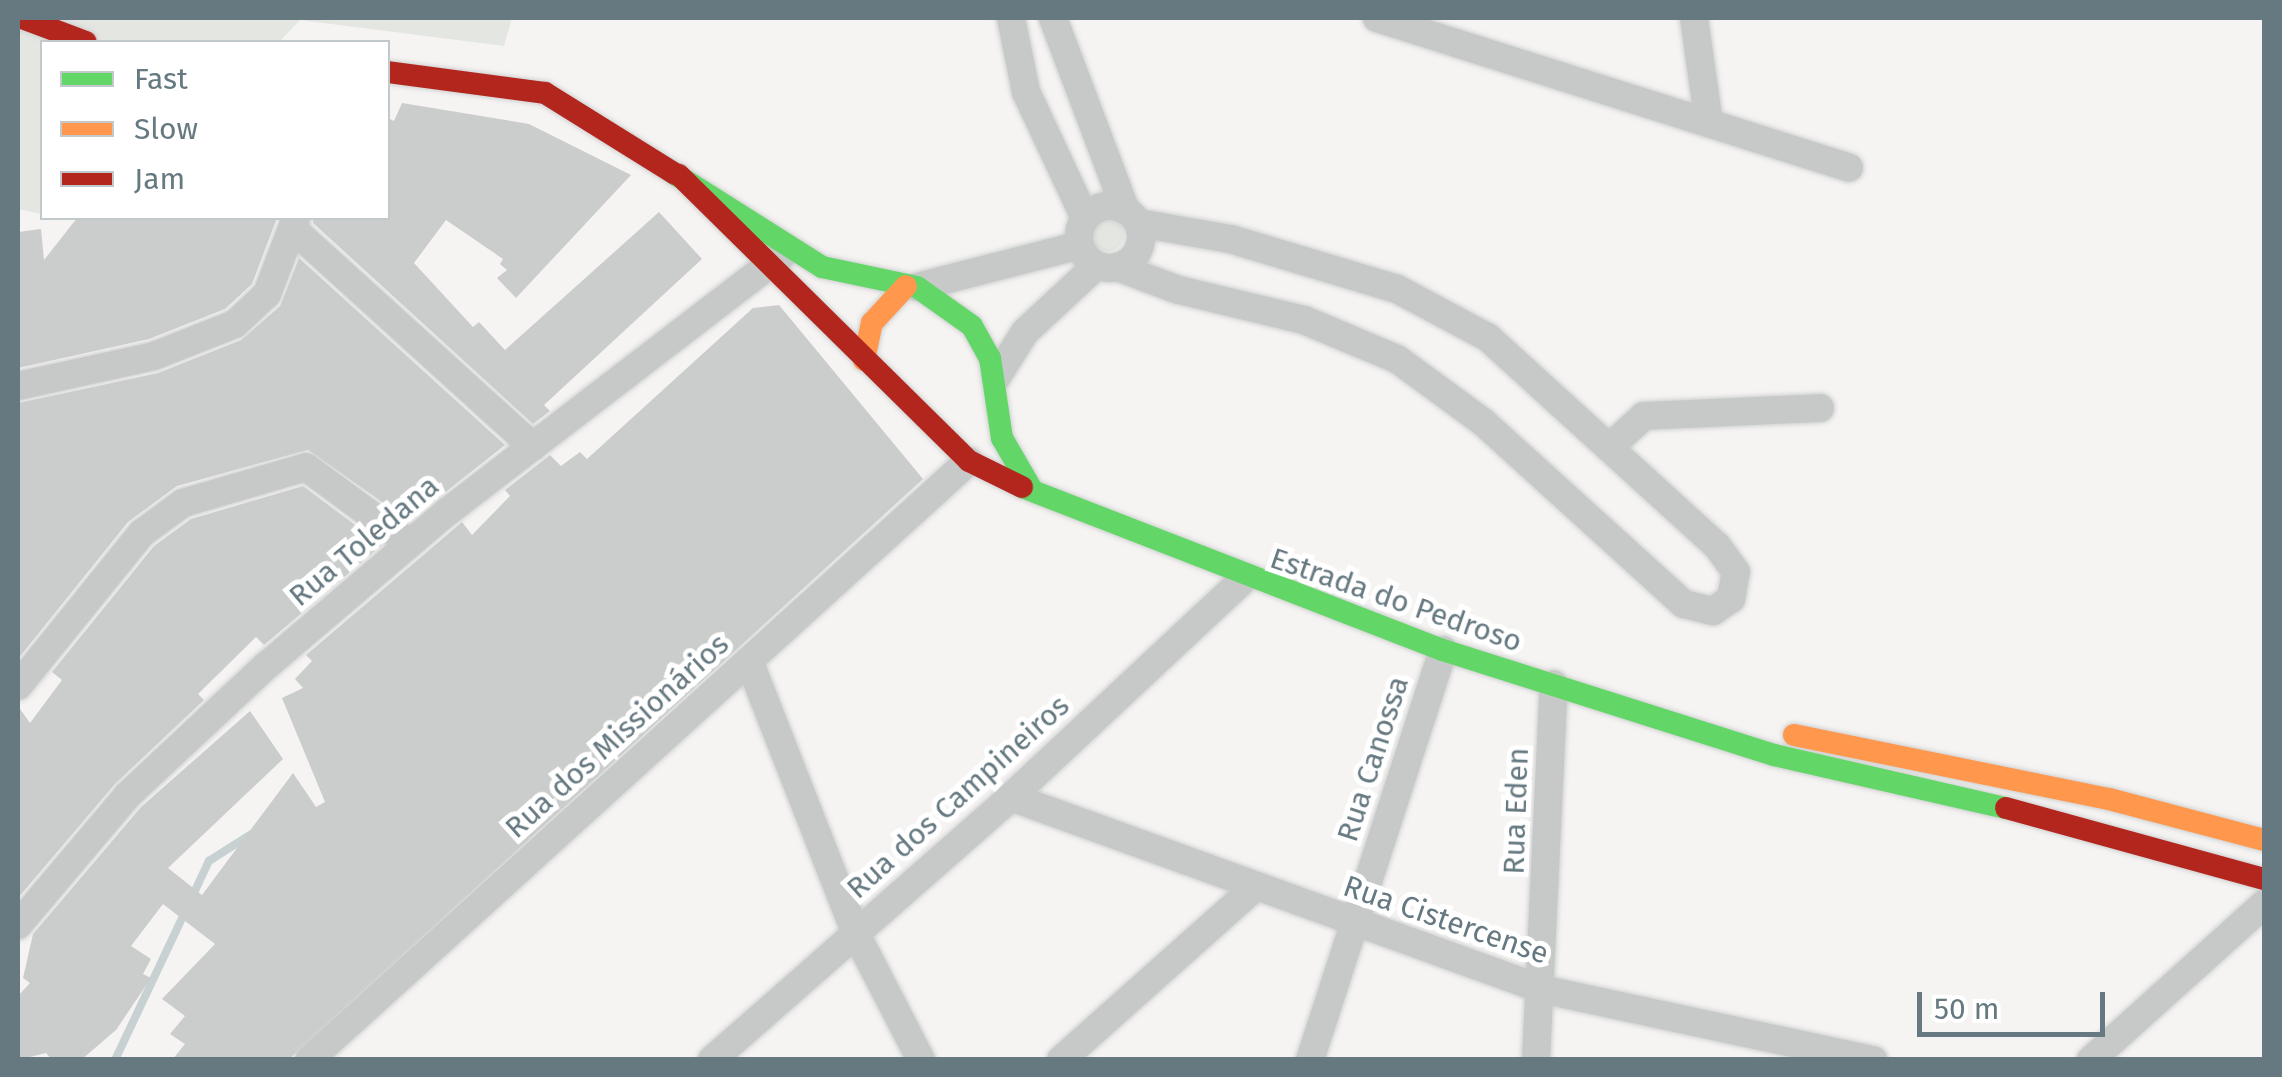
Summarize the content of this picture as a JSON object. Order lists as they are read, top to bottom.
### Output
{
  "streets": {
    "main road": ["Estrada do Pedroso"],
    "street": [
      "Rua Toledana",
      "Rua dos Missionários",
      "Rua Canossa",
      "Rua dos Campineiros",
      "Rua Eden",
      "Rua Cistercense"
    ]
  },
  "crossings": [
    ["Rua Toledana", "Estrada do Pedroso"],
    ["Estrada do Pedroso", "Rua dos Missionários"],
    ["Estrada do Pedroso", "Rua Canossa"],
    ["Estrada do Pedroso", "Rua dos Campineiros"],
    ["Estrada do Pedroso", "Rua Eden"],
    ["Rua Canossa", "Rua Cistercense"],
    ["Rua dos Campineiros", "Rua Cistercense"],
    ["Rua Eden", "Rua Cistercense"]
  ],
  "legend": ["Fast", "Slow", "Jam"],
  "scale_bar": "50 m"
}
